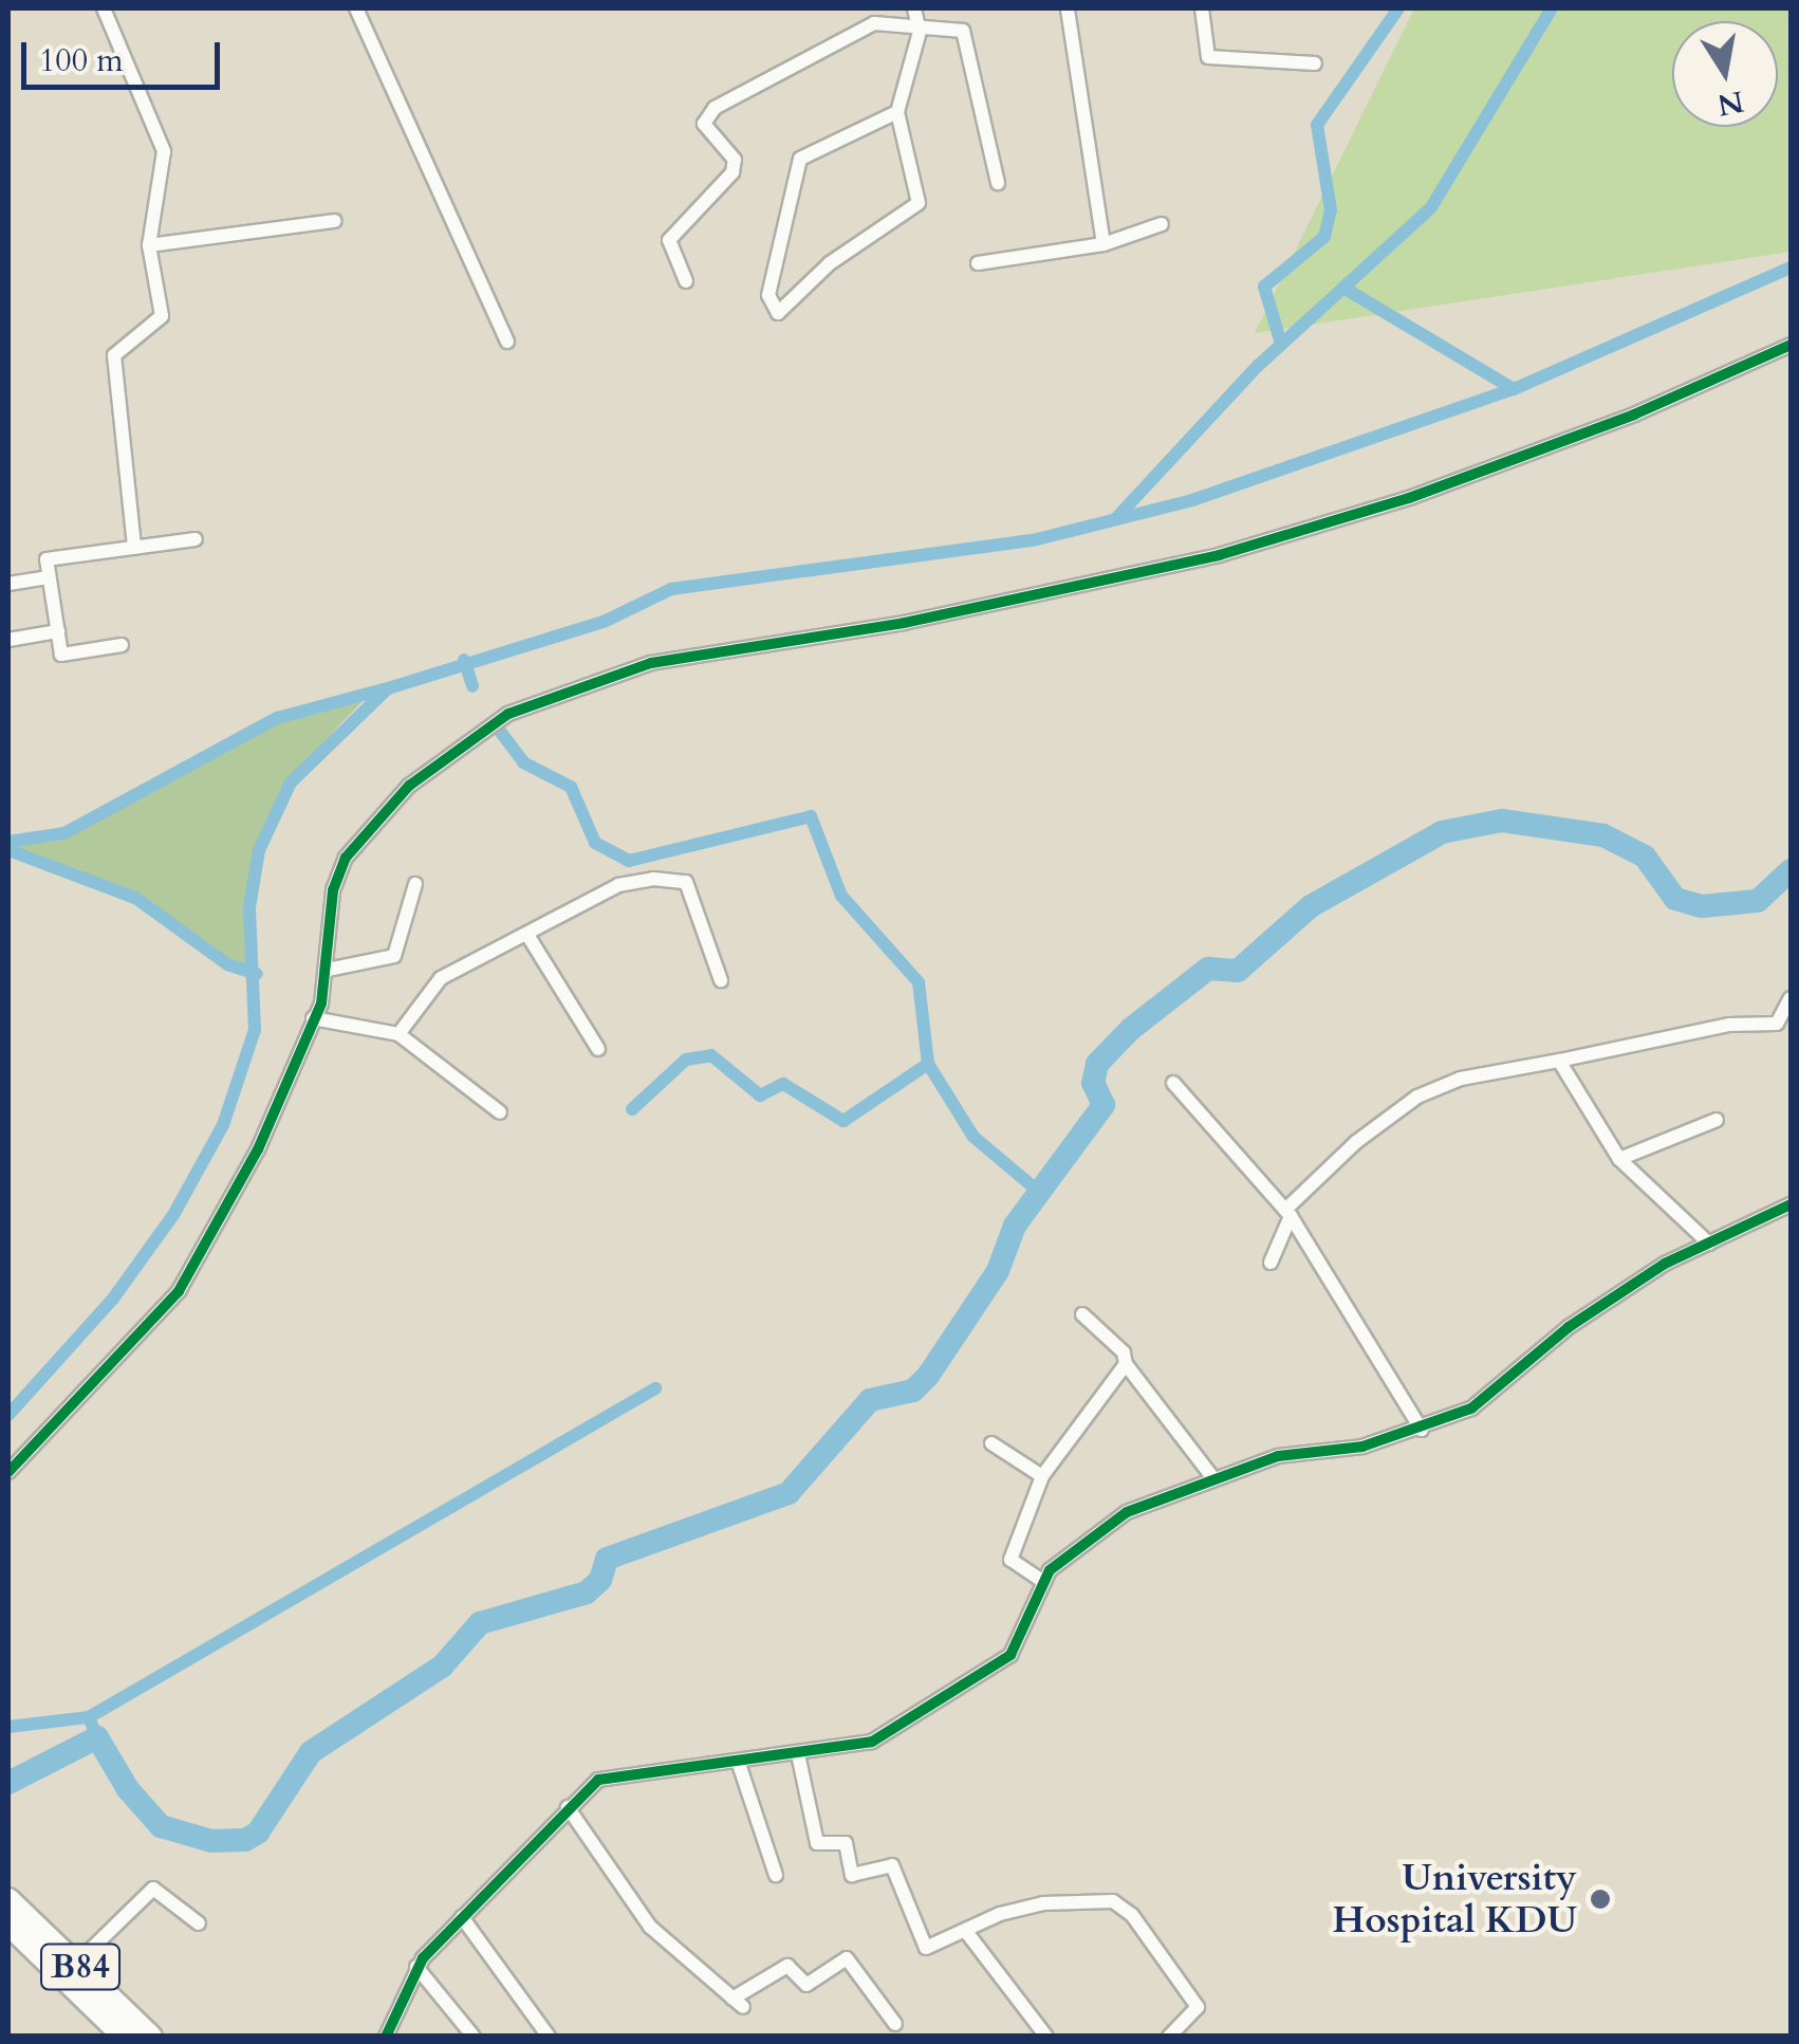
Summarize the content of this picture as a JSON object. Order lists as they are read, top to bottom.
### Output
{
  "streets": {
    "main road": ["B84"]
  },
  "places": ["University Hospital KDU"],
  "scale_bar": "100 m",
  "north": "bottom"
}
